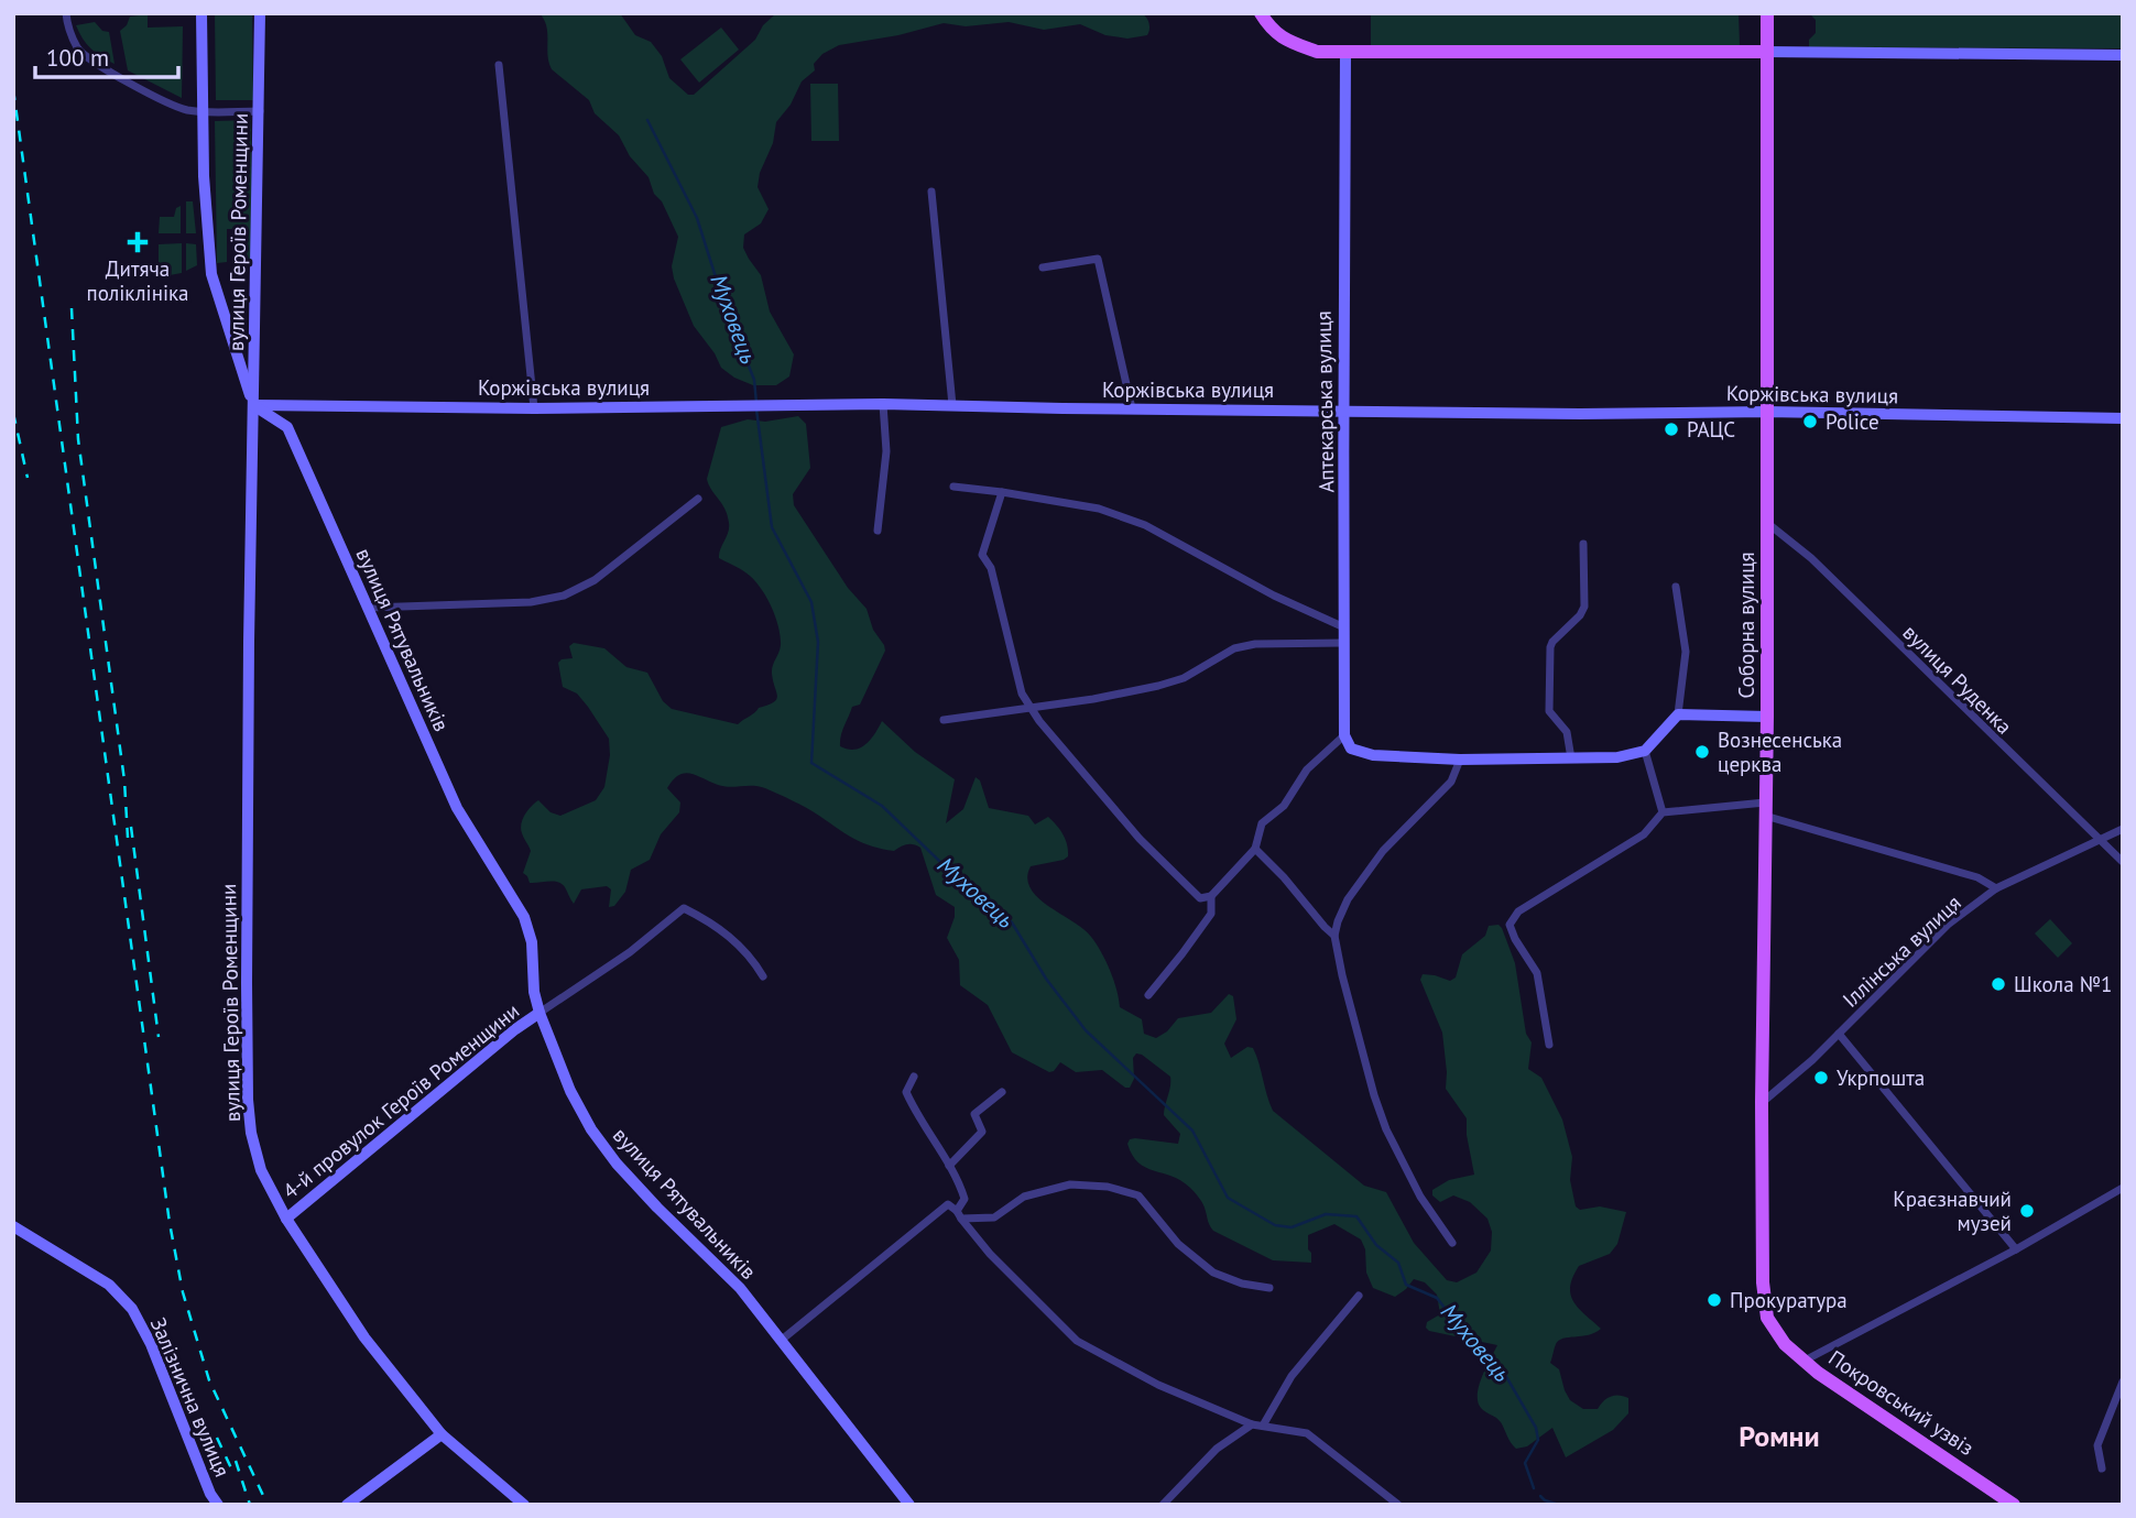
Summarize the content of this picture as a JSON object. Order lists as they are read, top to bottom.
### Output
{
  "streets": {
    "main road": ["Соборна вулиця", "Покровський узвіз"],
    "street": [
      "вулиця Героїв Роменщини",
      "Коржівська вулиця",
      "Аптекарська вулиця",
      "вулиця Рятувальників",
      "вулиця Руденка",
      "Іллінська вулиця",
      "4-й провулок Героїв Роменщини",
      "Залізнична вулиця"
    ]
  },
  "crossings": [
    ["вулиця Героїв Роменщини", "Коржівська вулиця"],
    ["вулиця Героїв Роменщини", "вулиця Рятувальників"],
    ["вулиця Героїв Роменщини", "4-й провулок Героїв Роменщини"],
    ["Коржівська вулиця", "Аптекарська вулиця"],
    ["Коржівська вулиця", "Соборна вулиця"],
    ["Коржівська вулиця", "вулиця Рятувальників"],
    ["Соборна вулиця", "вулиця Руденка"],
    ["Соборна вулиця", "Іллінська вулиця"],
    ["Соборна вулиця", "Покровський узвіз"],
    ["вулиця Рятувальників", "4-й провулок Героїв Роменщини"],
    ["вулиця Руденка", "Іллінська вулиця"]
  ],
  "districts": ["Ромни"],
  "water": ["Муховець"],
  "places": {
    "health": ["Дитяча поліклініка"],
    "other": [
      "Police",
      "РАЦС",
      "Вознесенська церква",
      "Школа №1",
      "Укрпошта",
      "Краєзнавчий музей",
      "Прокуратура"
    ]
  },
  "scale_bar": "100 m"
}
